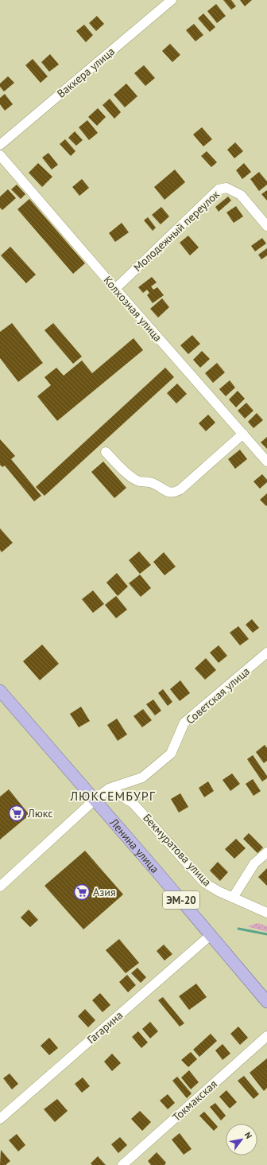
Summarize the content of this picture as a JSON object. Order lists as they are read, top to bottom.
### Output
{
  "streets": {
    "main road": ["Ленина улица", "ЭМ-20"],
    "street": [
      "Ваккера улица",
      "Молодежный переулок",
      "Колхозная улица",
      "Советская улица",
      "Бекмуратова улица",
      "Гагарина",
      "Токмакская"
    ]
  },
  "crossings": [
    ["Молодежный переулок", "Колхозная улица"],
    ["Советская улица", "Ленина улица"],
    ["Советская улица", "Бекмуратова улица"],
    ["Ленина улица", "Гагарина"]
  ],
  "districts": ["ЛЮКСЕМБУРГ"],
  "places": {
    "supermarket": ["Люкс", "Азия"]
  },
  "north": "top right"
}
